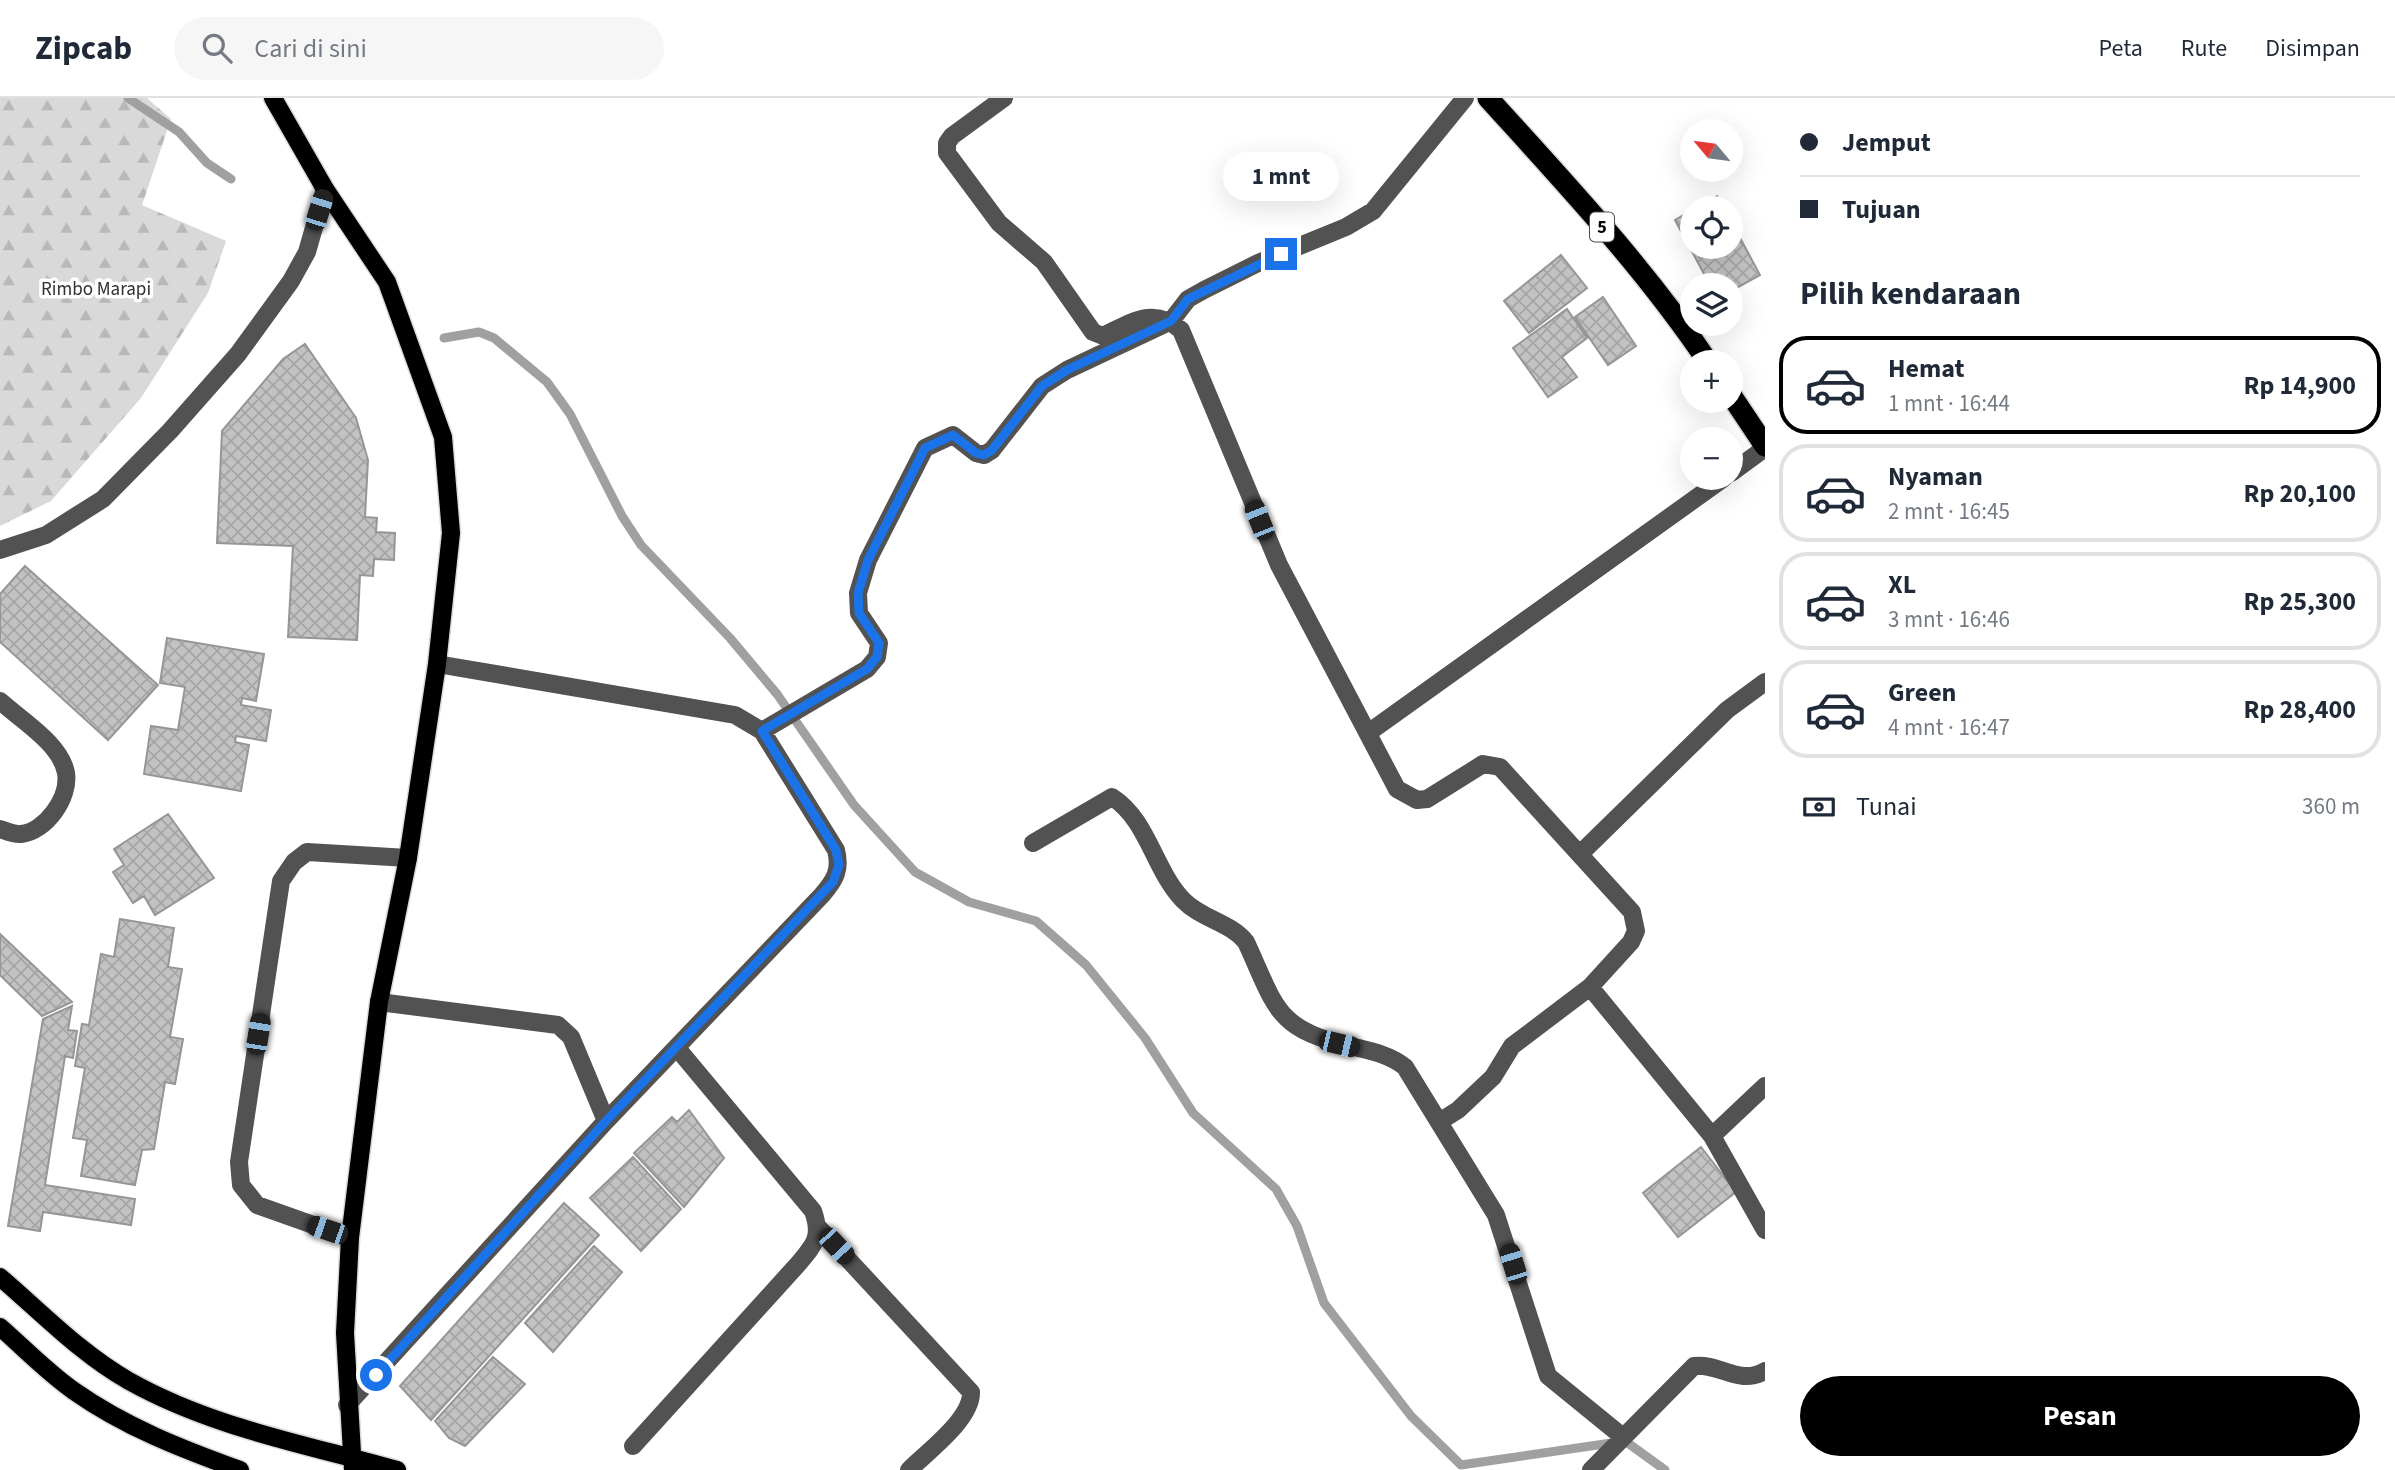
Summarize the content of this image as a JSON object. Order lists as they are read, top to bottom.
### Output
{
  "streets": {
    "highway": ["5"]
  },
  "parks": ["Rimbo Marapi"],
  "north": "top left",
  "page": {
    "header": "Zipcab",
    "search": "Cari di sini",
    "nav": ["Peta", "Rute", "Disimpan"],
    "banner": ["Jemput", "Tujuan"],
    "map_buttons": ["+", "−"],
    "bubble": "1 mnt",
    "heading": "Pilih kendaraan",
    "list": [
      {
        "name": "Hemat",
        "note": "1 mnt · 16:44",
        "value": "Rp 14,900"
      },
      {
        "name": "Nyaman",
        "note": "2 mnt · 16:45",
        "value": "Rp 20,100"
      },
      {
        "name": "XL",
        "note": "3 mnt · 16:46",
        "value": "Rp 25,300"
      },
      {
        "name": "Green",
        "note": "4 mnt · 16:47",
        "value": "Rp 28,400"
      }
    ],
    "pay": ["Tunai", "360 m"],
    "buttons": "Pesan"
  }
}
